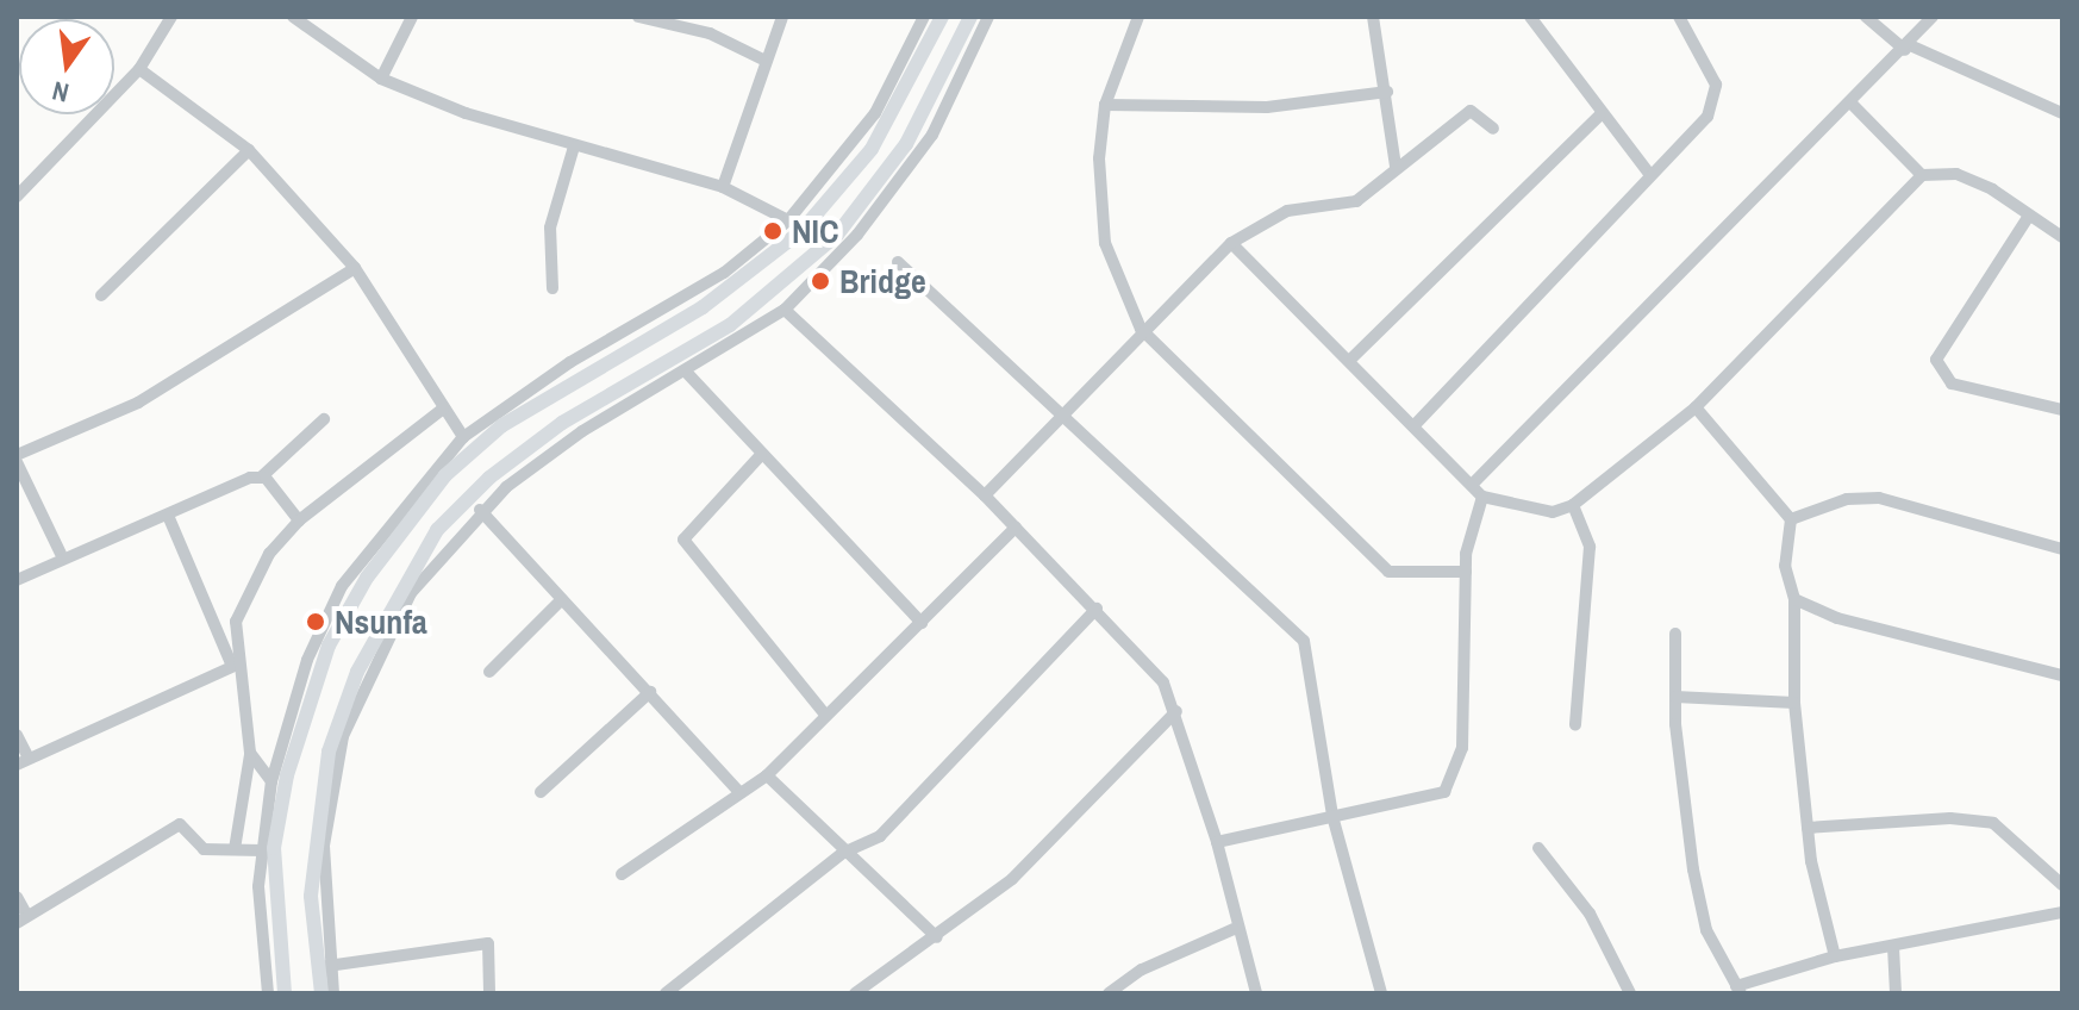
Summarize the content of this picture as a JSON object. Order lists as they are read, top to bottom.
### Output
{
  "places": ["NIC", "Bridge", "Nsunfa"],
  "north": "bottom"
}
